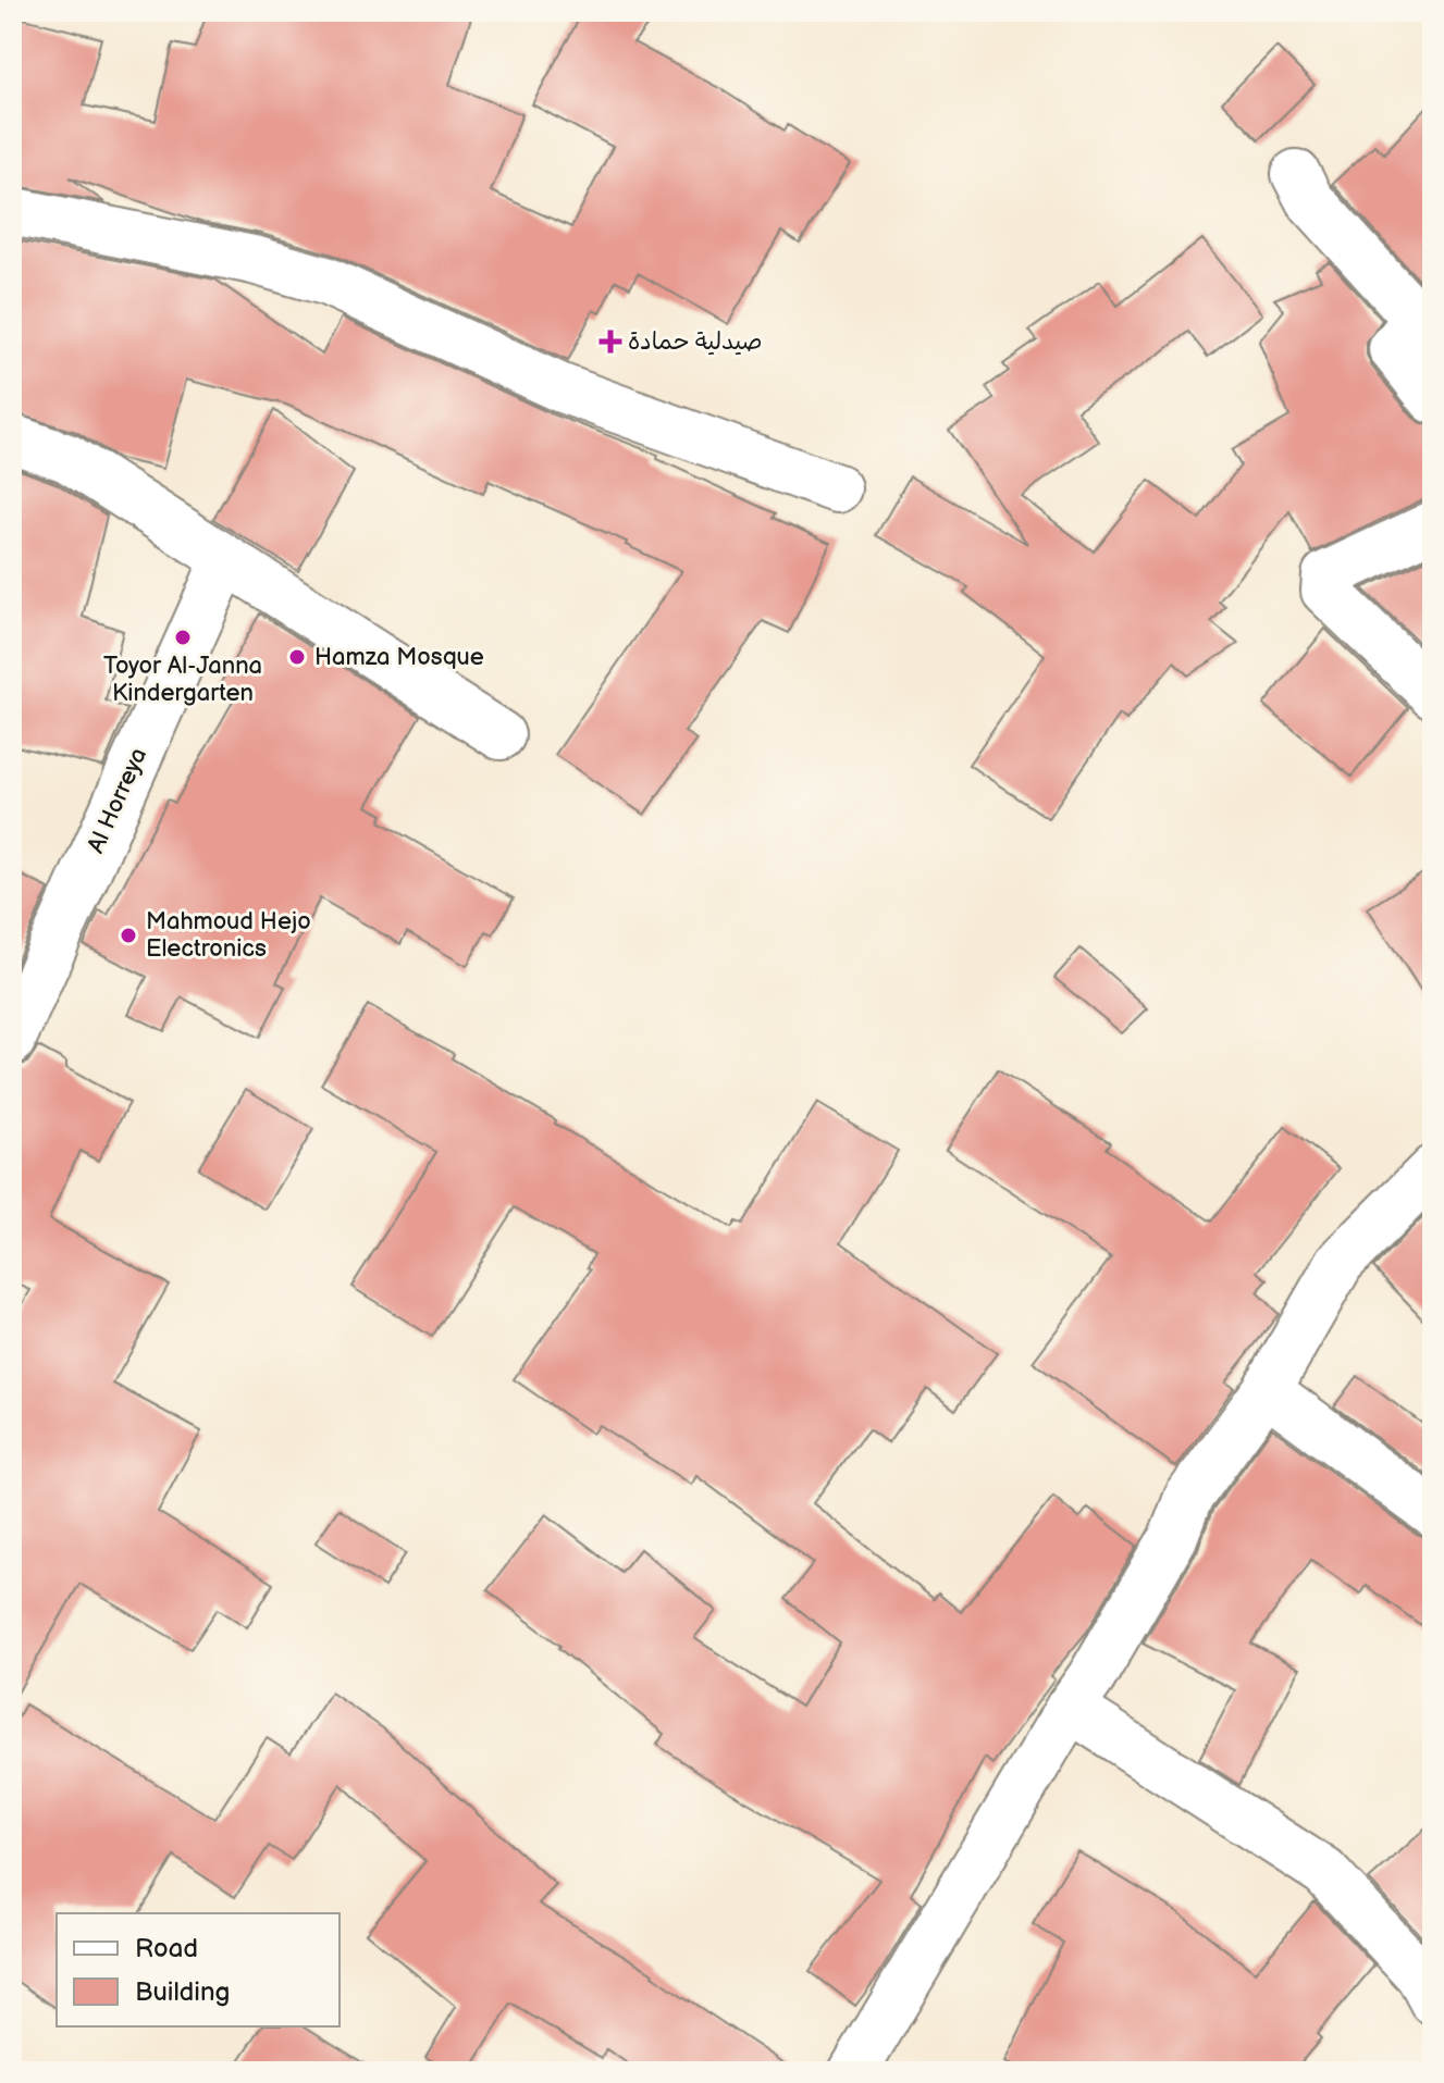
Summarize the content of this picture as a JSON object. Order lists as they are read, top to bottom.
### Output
{
  "streets": {
    "street": ["Al Horreya"]
  },
  "places": {
    "health": ["صيدلية حمادة"],
    "other": ["Toyor Al-Janna Kindergarten", "Hamza Mosque", "Mahmoud Hejo Electronics"]
  },
  "legend": ["Road", "Building"]
}
